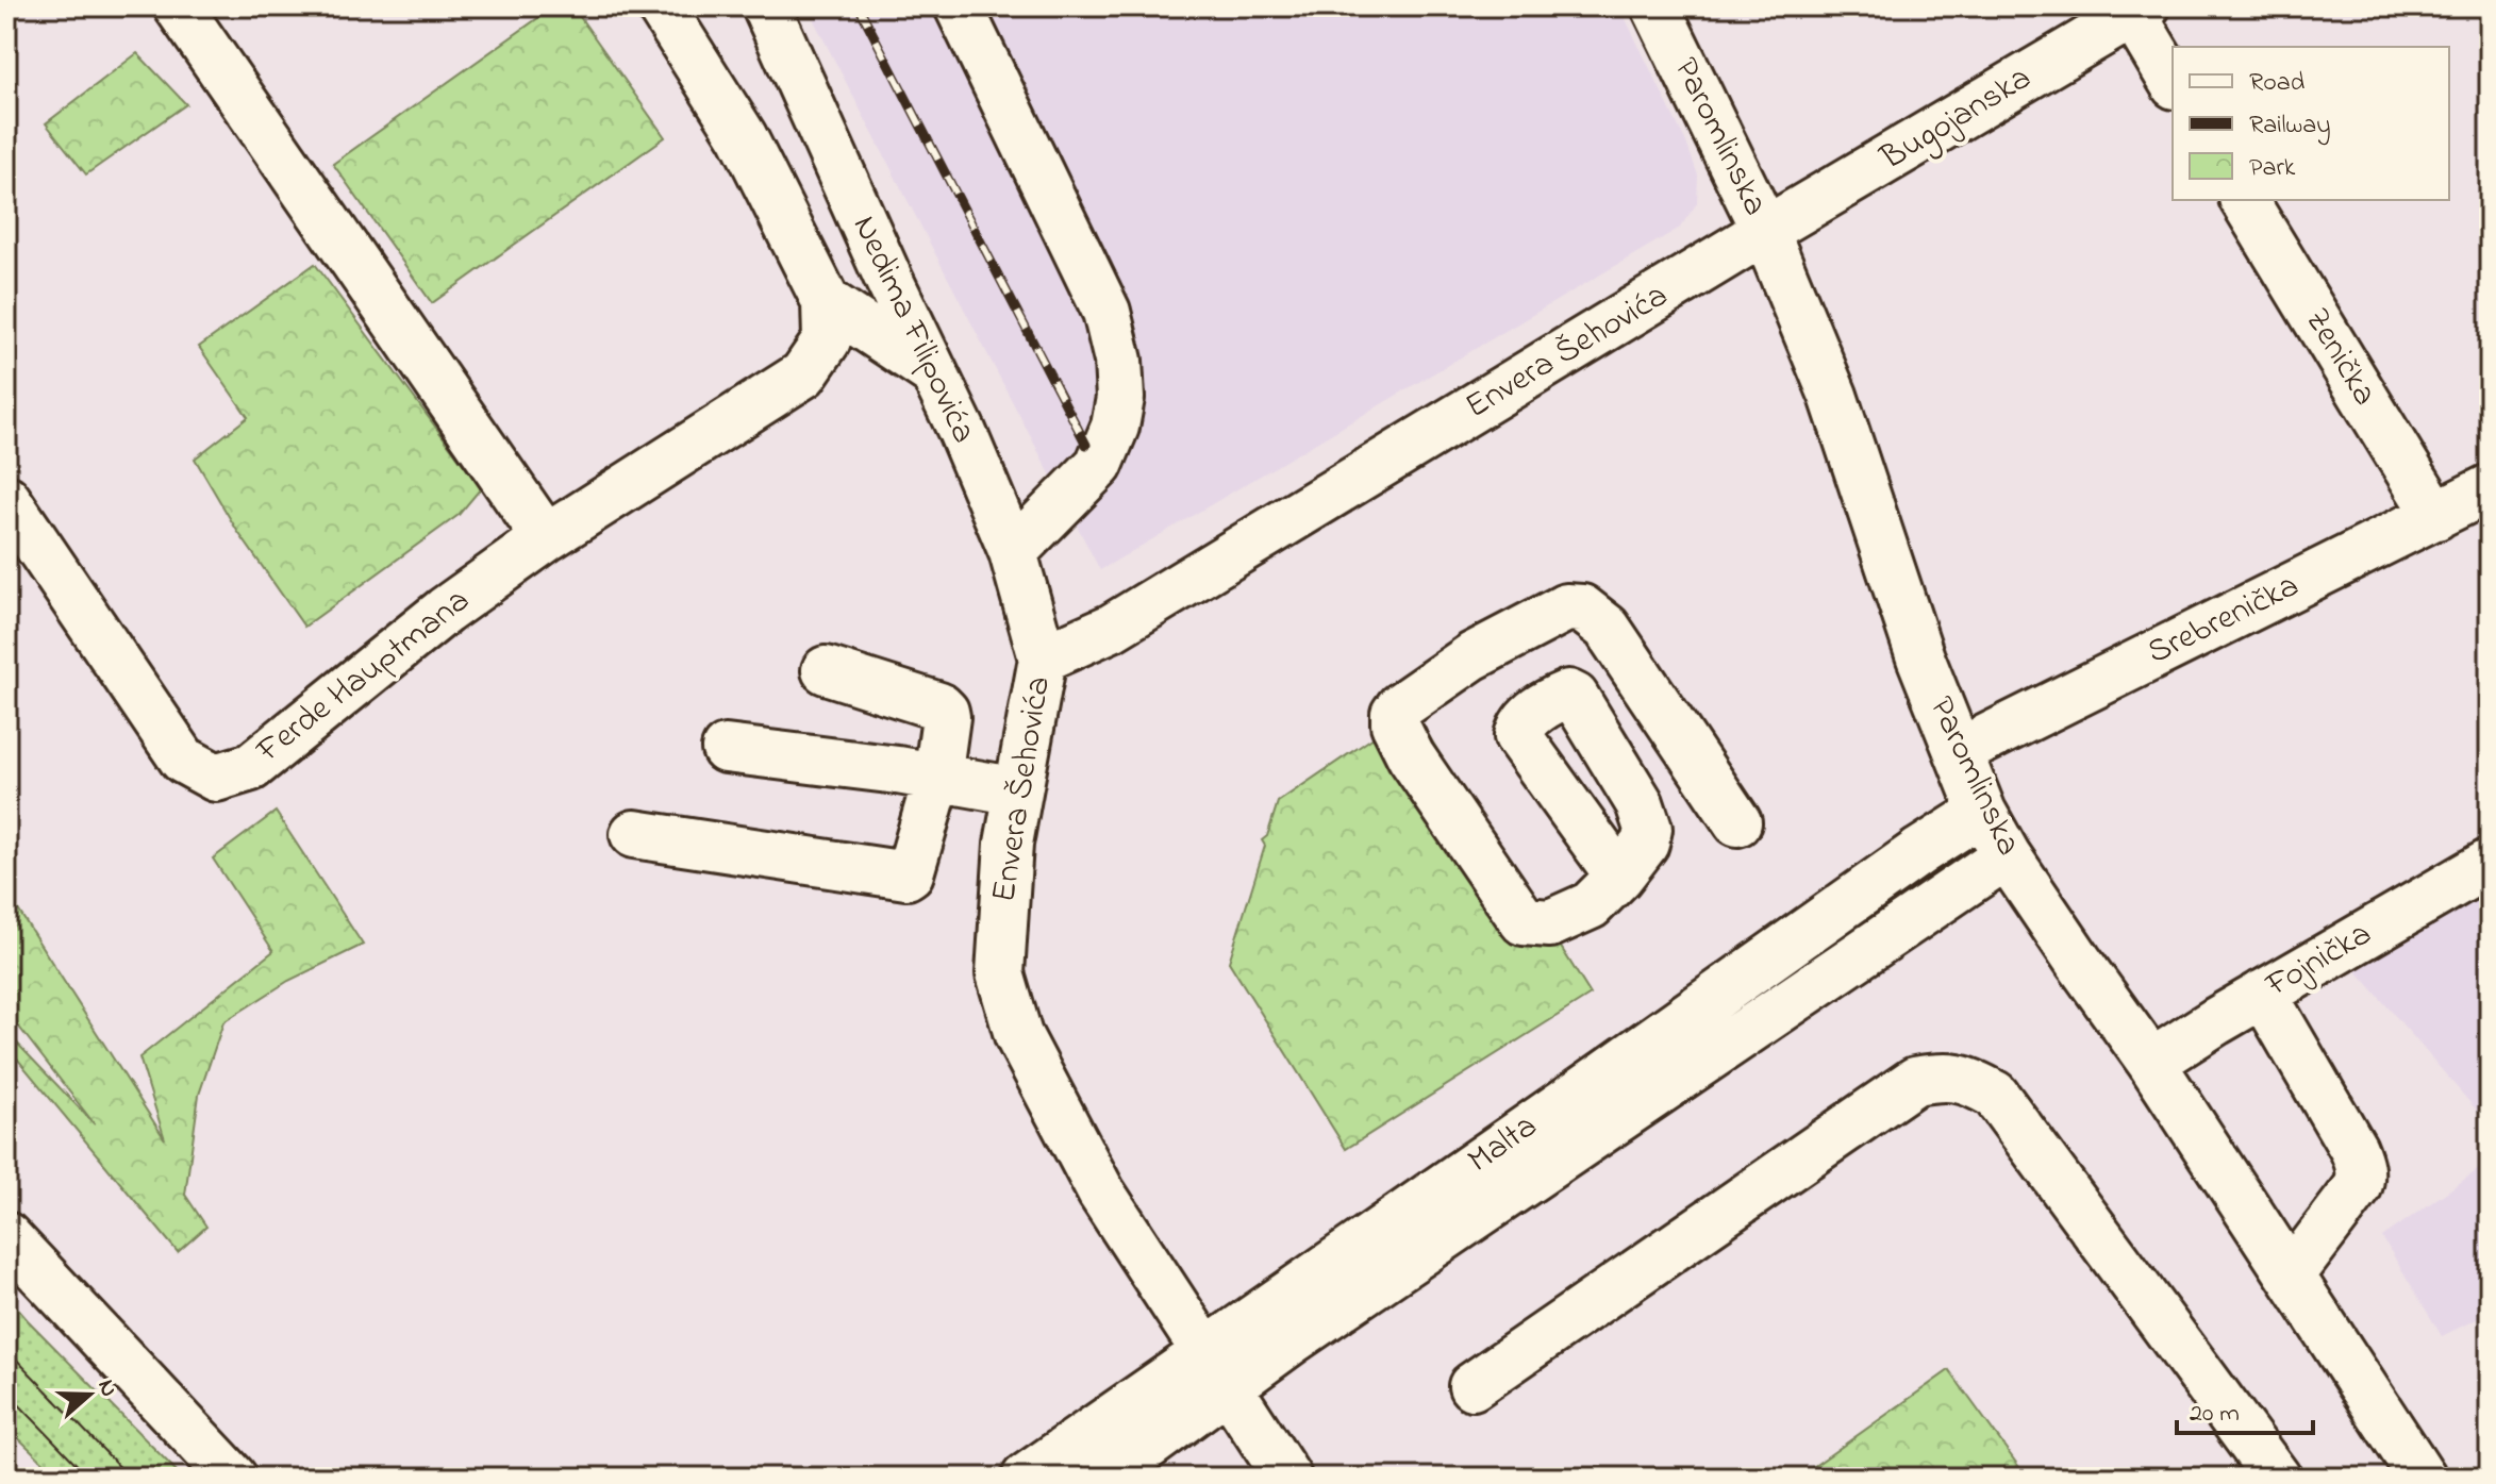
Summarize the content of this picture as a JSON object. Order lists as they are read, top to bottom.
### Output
{
  "streets": {
    "street": [
      "Bugojanska",
      "Paromlinska",
      "Nedima Filipovića",
      "Envera Šehovića",
      "Zenička",
      "Srebrenička",
      "Ferde Hauptmana",
      "Fojnička",
      "Malta"
    ]
  },
  "crossings": [
    ["Bugojanska", "Paromlinska"],
    ["Bugojanska", "Envera Šehovića"],
    ["Paromlinska", "Envera Šehovića"],
    ["Paromlinska", "Srebrenička"],
    ["Paromlinska", "Fojnička"],
    ["Paromlinska", "Malta"],
    ["Nedima Filipovića", "Envera Šehovića"],
    ["Nedima Filipovića", "Ferde Hauptmana"],
    ["Envera Šehovića", "Malta"],
    ["Zenička", "Srebrenička"]
  ],
  "legend": ["Road", "Railway", "Park"],
  "scale_bar": "20 m",
  "north": "right"
}
